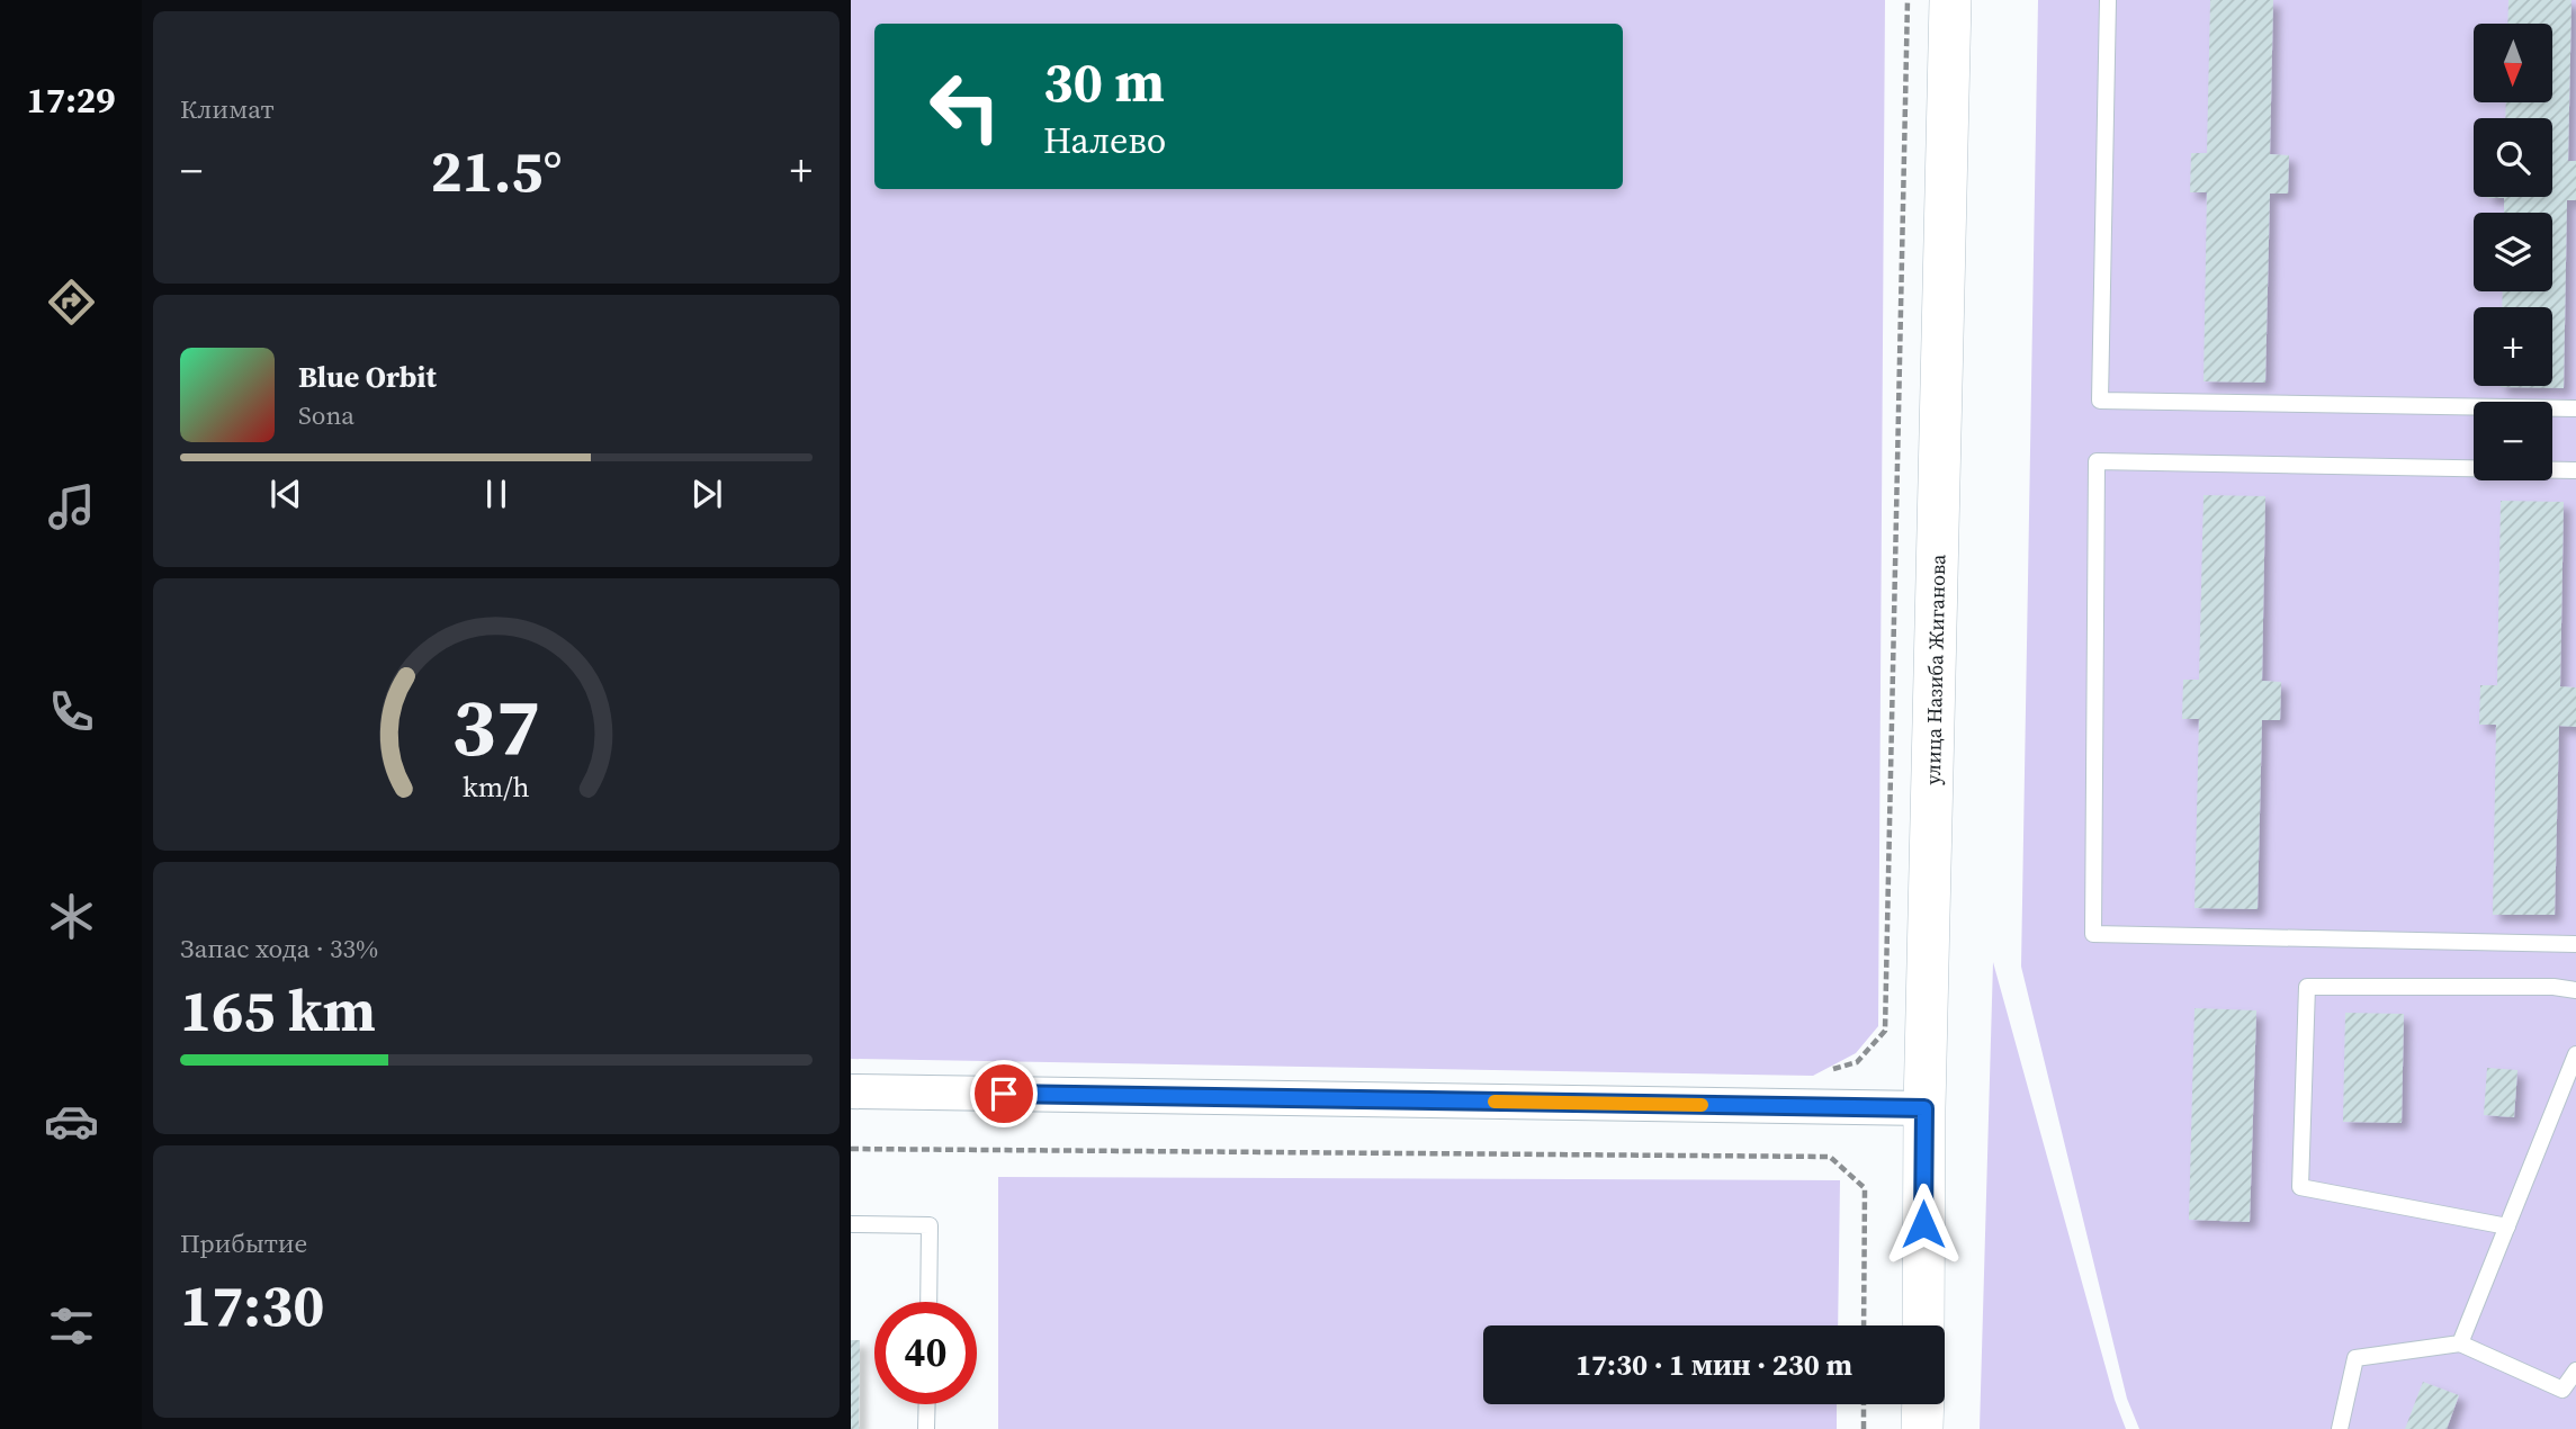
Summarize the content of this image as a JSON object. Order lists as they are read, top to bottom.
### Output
{
  "streets": {
    "street": ["улица Назиба Жиганова"]
  },
  "north": "bottom",
  "page": {
    "tabs": "17:29",
    "tile": [
      "Климат",
      ["Запас хода · 33%", "165 km"],
      ["Прибытие", "17:30"]
    ],
    "map_buttons": ["+", "−"],
    "turn": ["30 m", "Налево"],
    "heat": ["−", "21.5°", "+"],
    "song": ["Blue Orbit", "Sona"],
    "limit": "40",
    "trip": "17:30 · 1 мин · 230 m",
    "gauge": ["37", "km/h"]
  }
}
